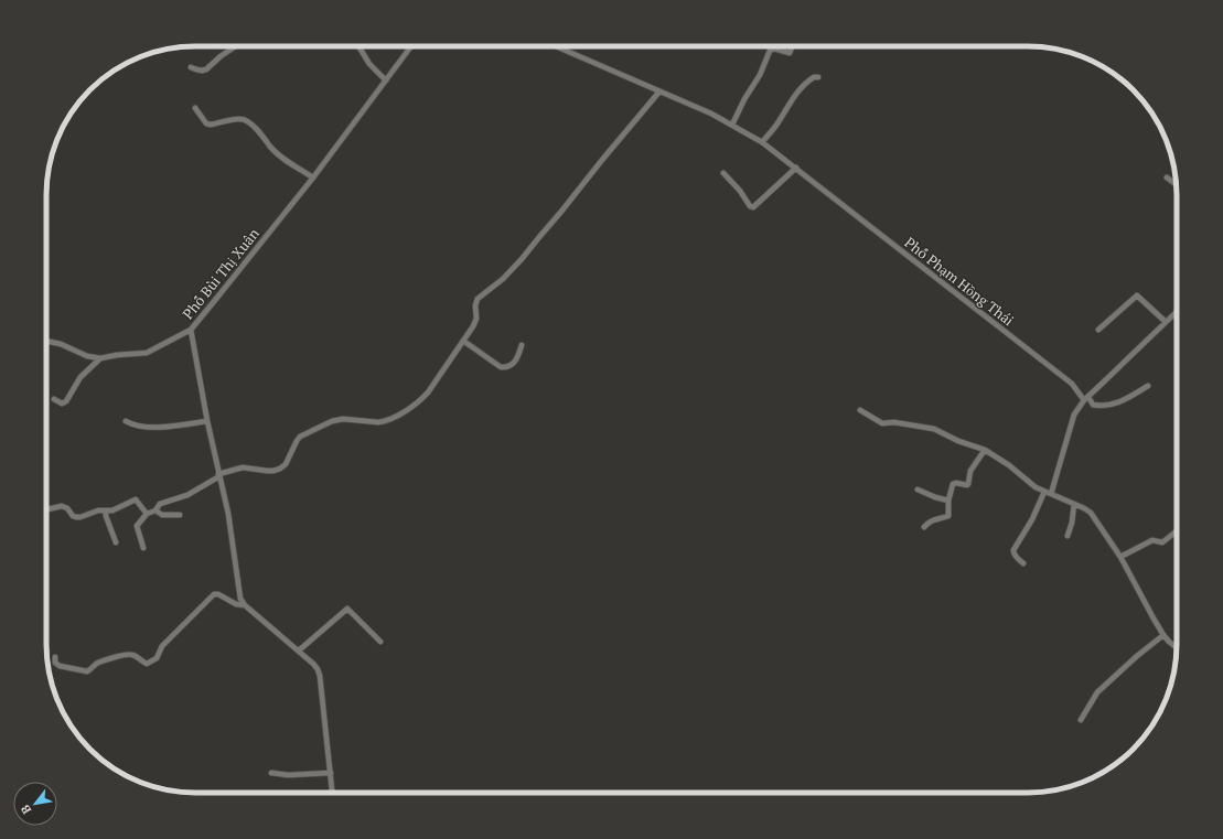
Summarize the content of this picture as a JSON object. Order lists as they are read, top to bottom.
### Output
{
  "streets": {
    "street": ["Phố Bùi Thị Xuân", "Phố Phạm Hồng Thái"]
  },
  "north": "bottom left"
}
